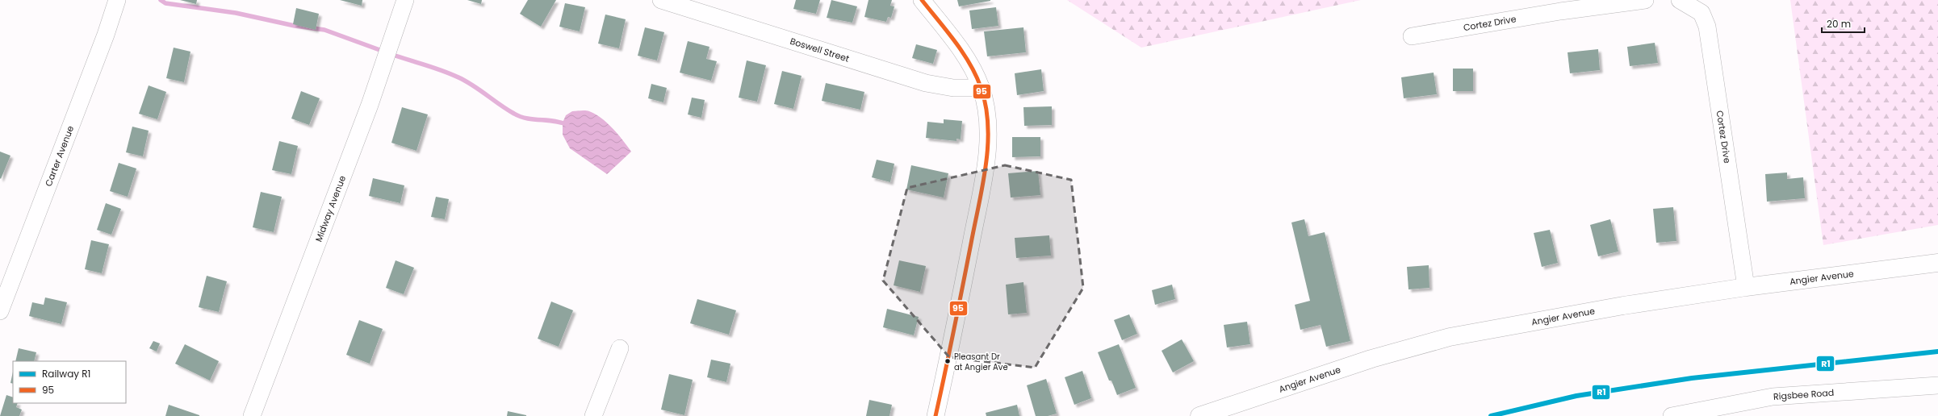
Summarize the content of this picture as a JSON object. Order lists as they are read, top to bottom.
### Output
{
  "streets": {
    "main road": ["Angier Avenue"],
    "street": [
      "Cortez Drive",
      "Boswell Street",
      "Carter Avenue",
      "Midway Avenue",
      "Rigsbee Road"
    ]
  },
  "crossings": [
    ["Cortez Drive", "Angier Avenue"]
  ],
  "places": ["Pleasant Dr at Angier Ave"],
  "lines": ["transit line 95", "rail line R1"],
  "legend": ["Railway R1", "95"],
  "scale_bar": "20 m"
}
